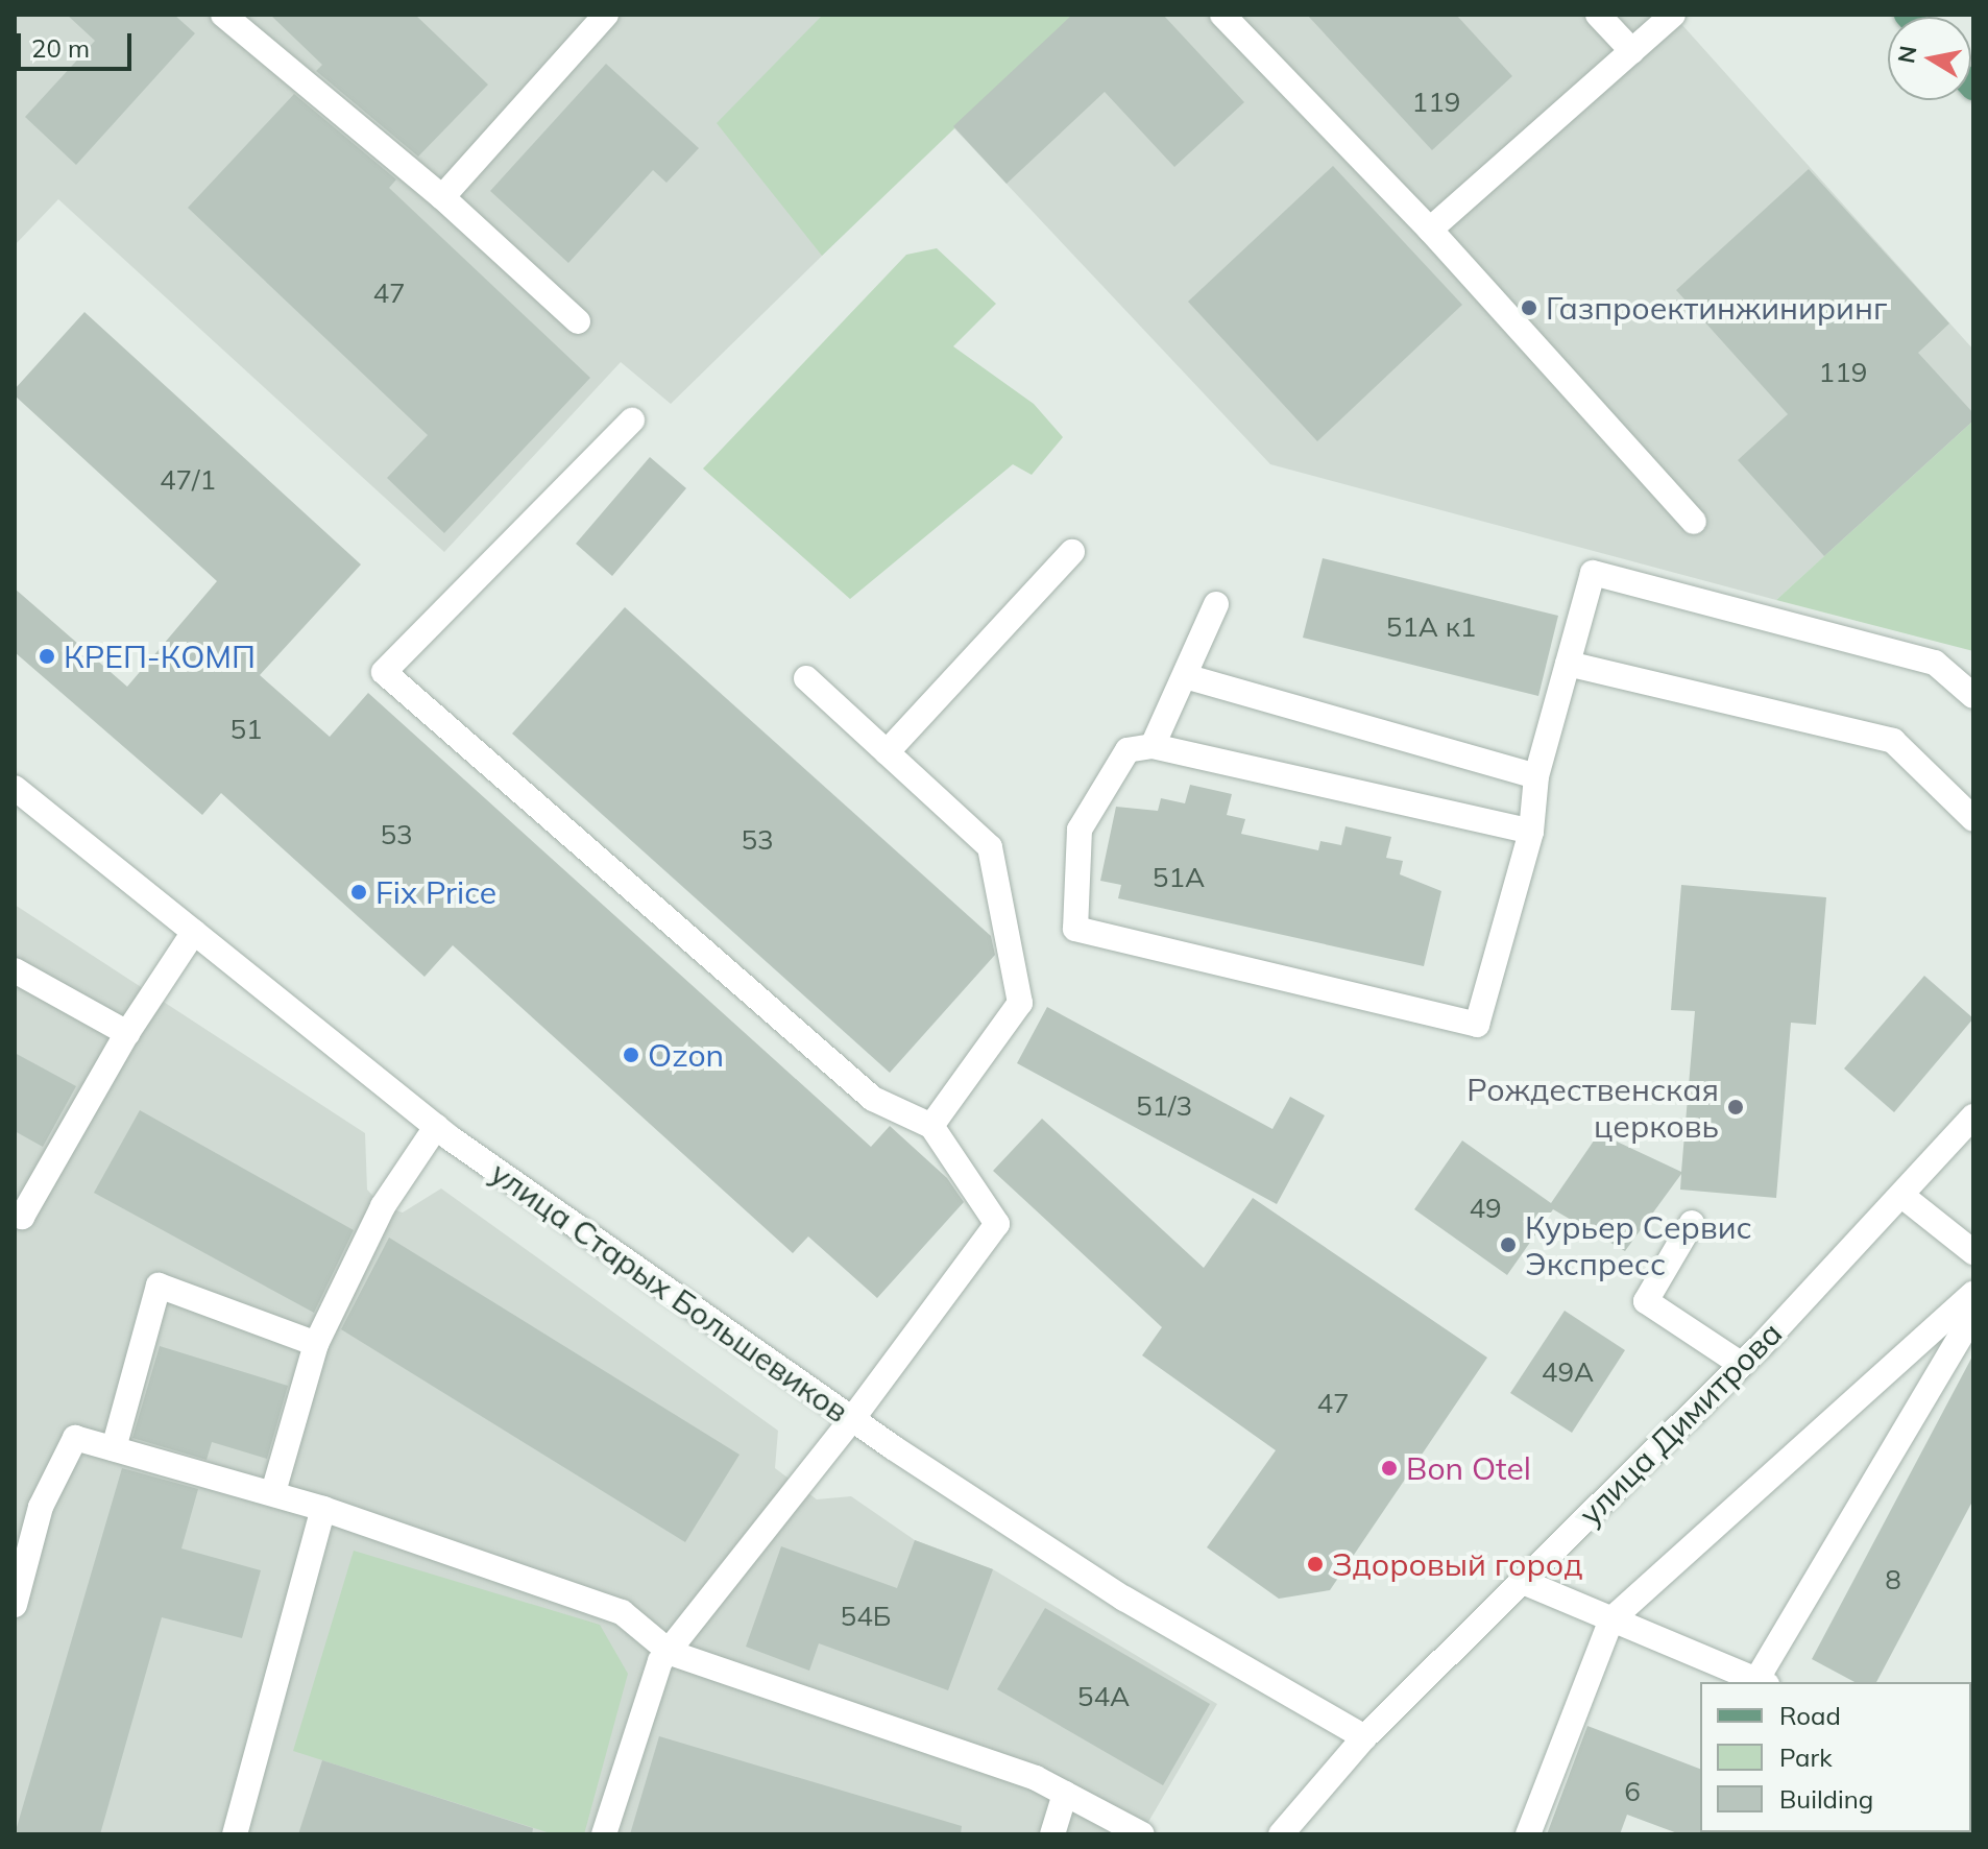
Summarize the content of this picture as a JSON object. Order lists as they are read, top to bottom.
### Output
{
  "streets": {
    "street": ["улица Старых Большевиков", "улица Димитрова"]
  },
  "crossings": [
    ["улица Старых Большевиков", "улица Димитрова"]
  ],
  "places": [
    "Газпроектинжиниринг",
    "КРЕП-КОМП",
    "Fix Price",
    "Ozon",
    "Рождественская церковь",
    "Курьер Сервис Экспресс",
    "Bon Otel",
    "Здоровый город"
  ],
  "house_numbers": [
    "119",
    "47",
    "119",
    "47/1",
    "51А к1",
    "51",
    "53",
    "53",
    "51А",
    "51/3",
    "49",
    "49А",
    "47",
    "8",
    "54Б",
    "54А",
    "6"
  ],
  "legend": ["Road", "Park", "Building"],
  "scale_bar": "20 m",
  "north": "left"
}
